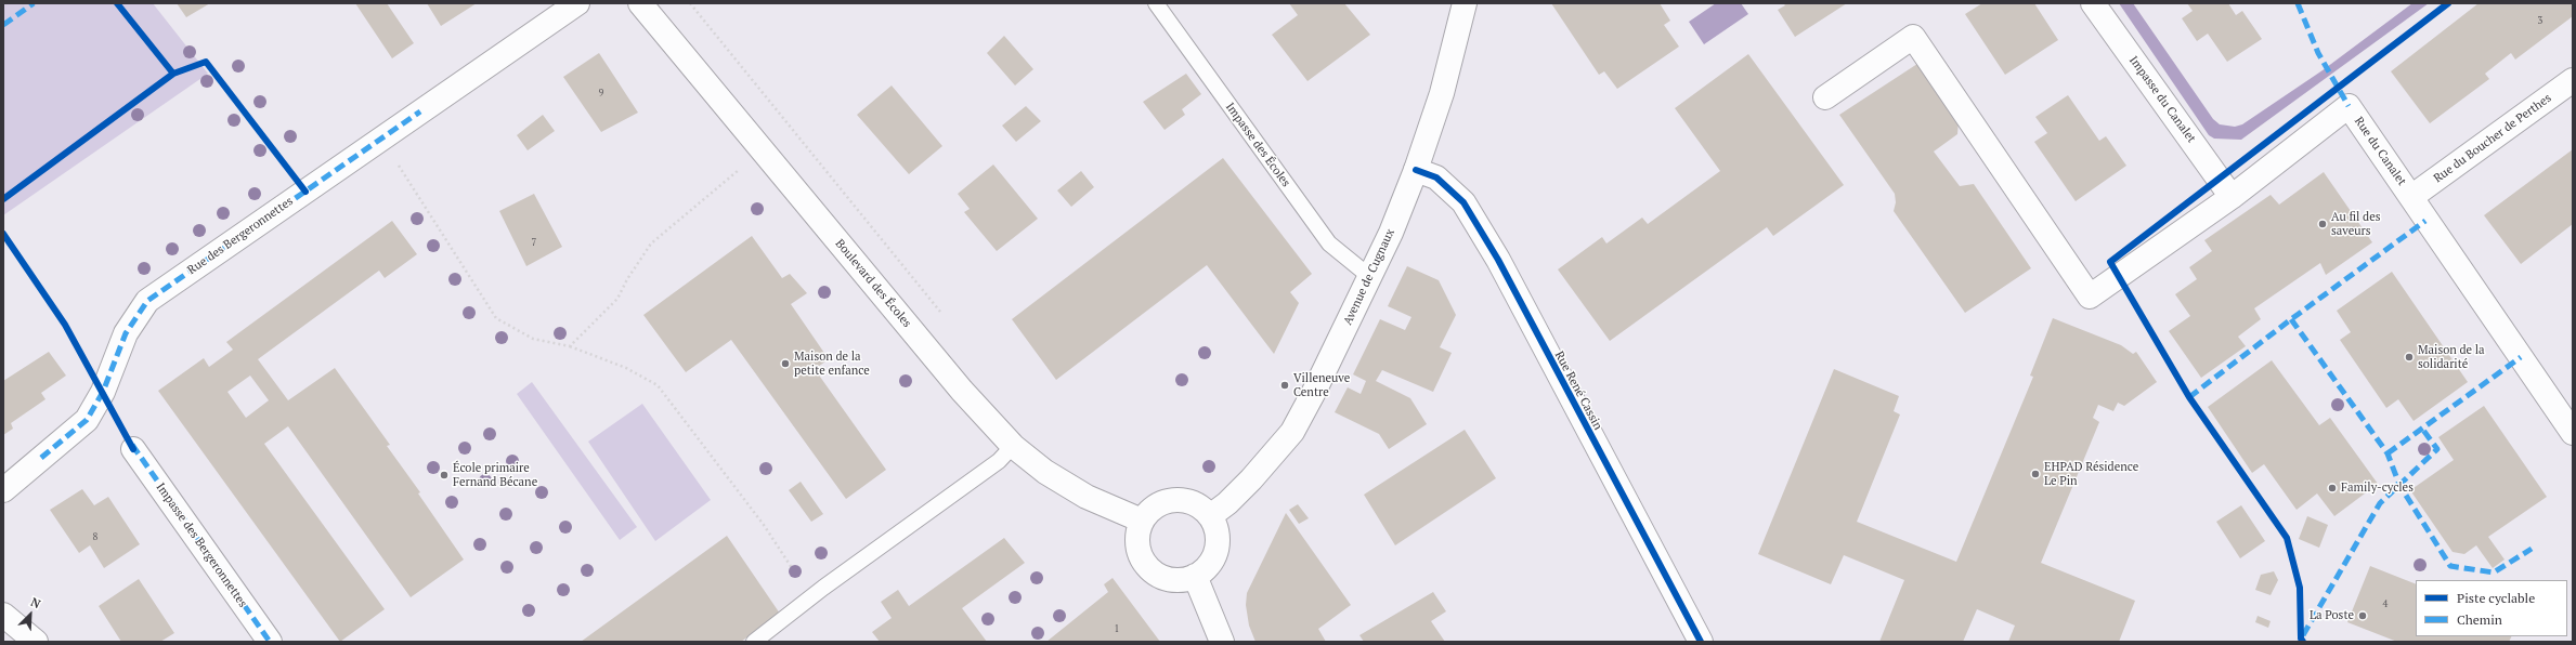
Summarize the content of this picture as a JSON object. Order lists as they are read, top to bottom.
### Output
{
  "streets": {
    "street": [
      "Impasse du Canalet",
      "Rue du Boucher de Perthes",
      "Rue du Canalet",
      "Rue des Bergeronnettes",
      "Avenue de Cugnaux",
      "Boulevard des Écoles",
      "Rue René Cassin",
      "Impasse des Bergeronnettes"
    ],
    "lane": ["Impasse des Écoles"]
  },
  "crossings": [
    ["Impasse du Canalet", "Rue du Canalet"],
    ["Rue du Boucher de Perthes", "Rue du Canalet"],
    ["Impasse des Écoles", "Avenue de Cugnaux"],
    ["Avenue de Cugnaux", "Boulevard des Écoles"],
    ["Avenue de Cugnaux", "Rue René Cassin"]
  ],
  "places": [
    "Au fil des saveurs",
    "Maison de la solidarité",
    "Maison de la petite enfance",
    "Villeneuve Centre",
    "EHPAD Résidence Le Pin",
    "École primaire Fernand Bécane",
    "Family-cycles",
    "La Poste"
  ],
  "house_numbers": [
    "3",
    "9",
    "7",
    "8",
    "4",
    "1"
  ],
  "legend": ["Piste cyclable", "Chemin"],
  "north": "top right"
}
